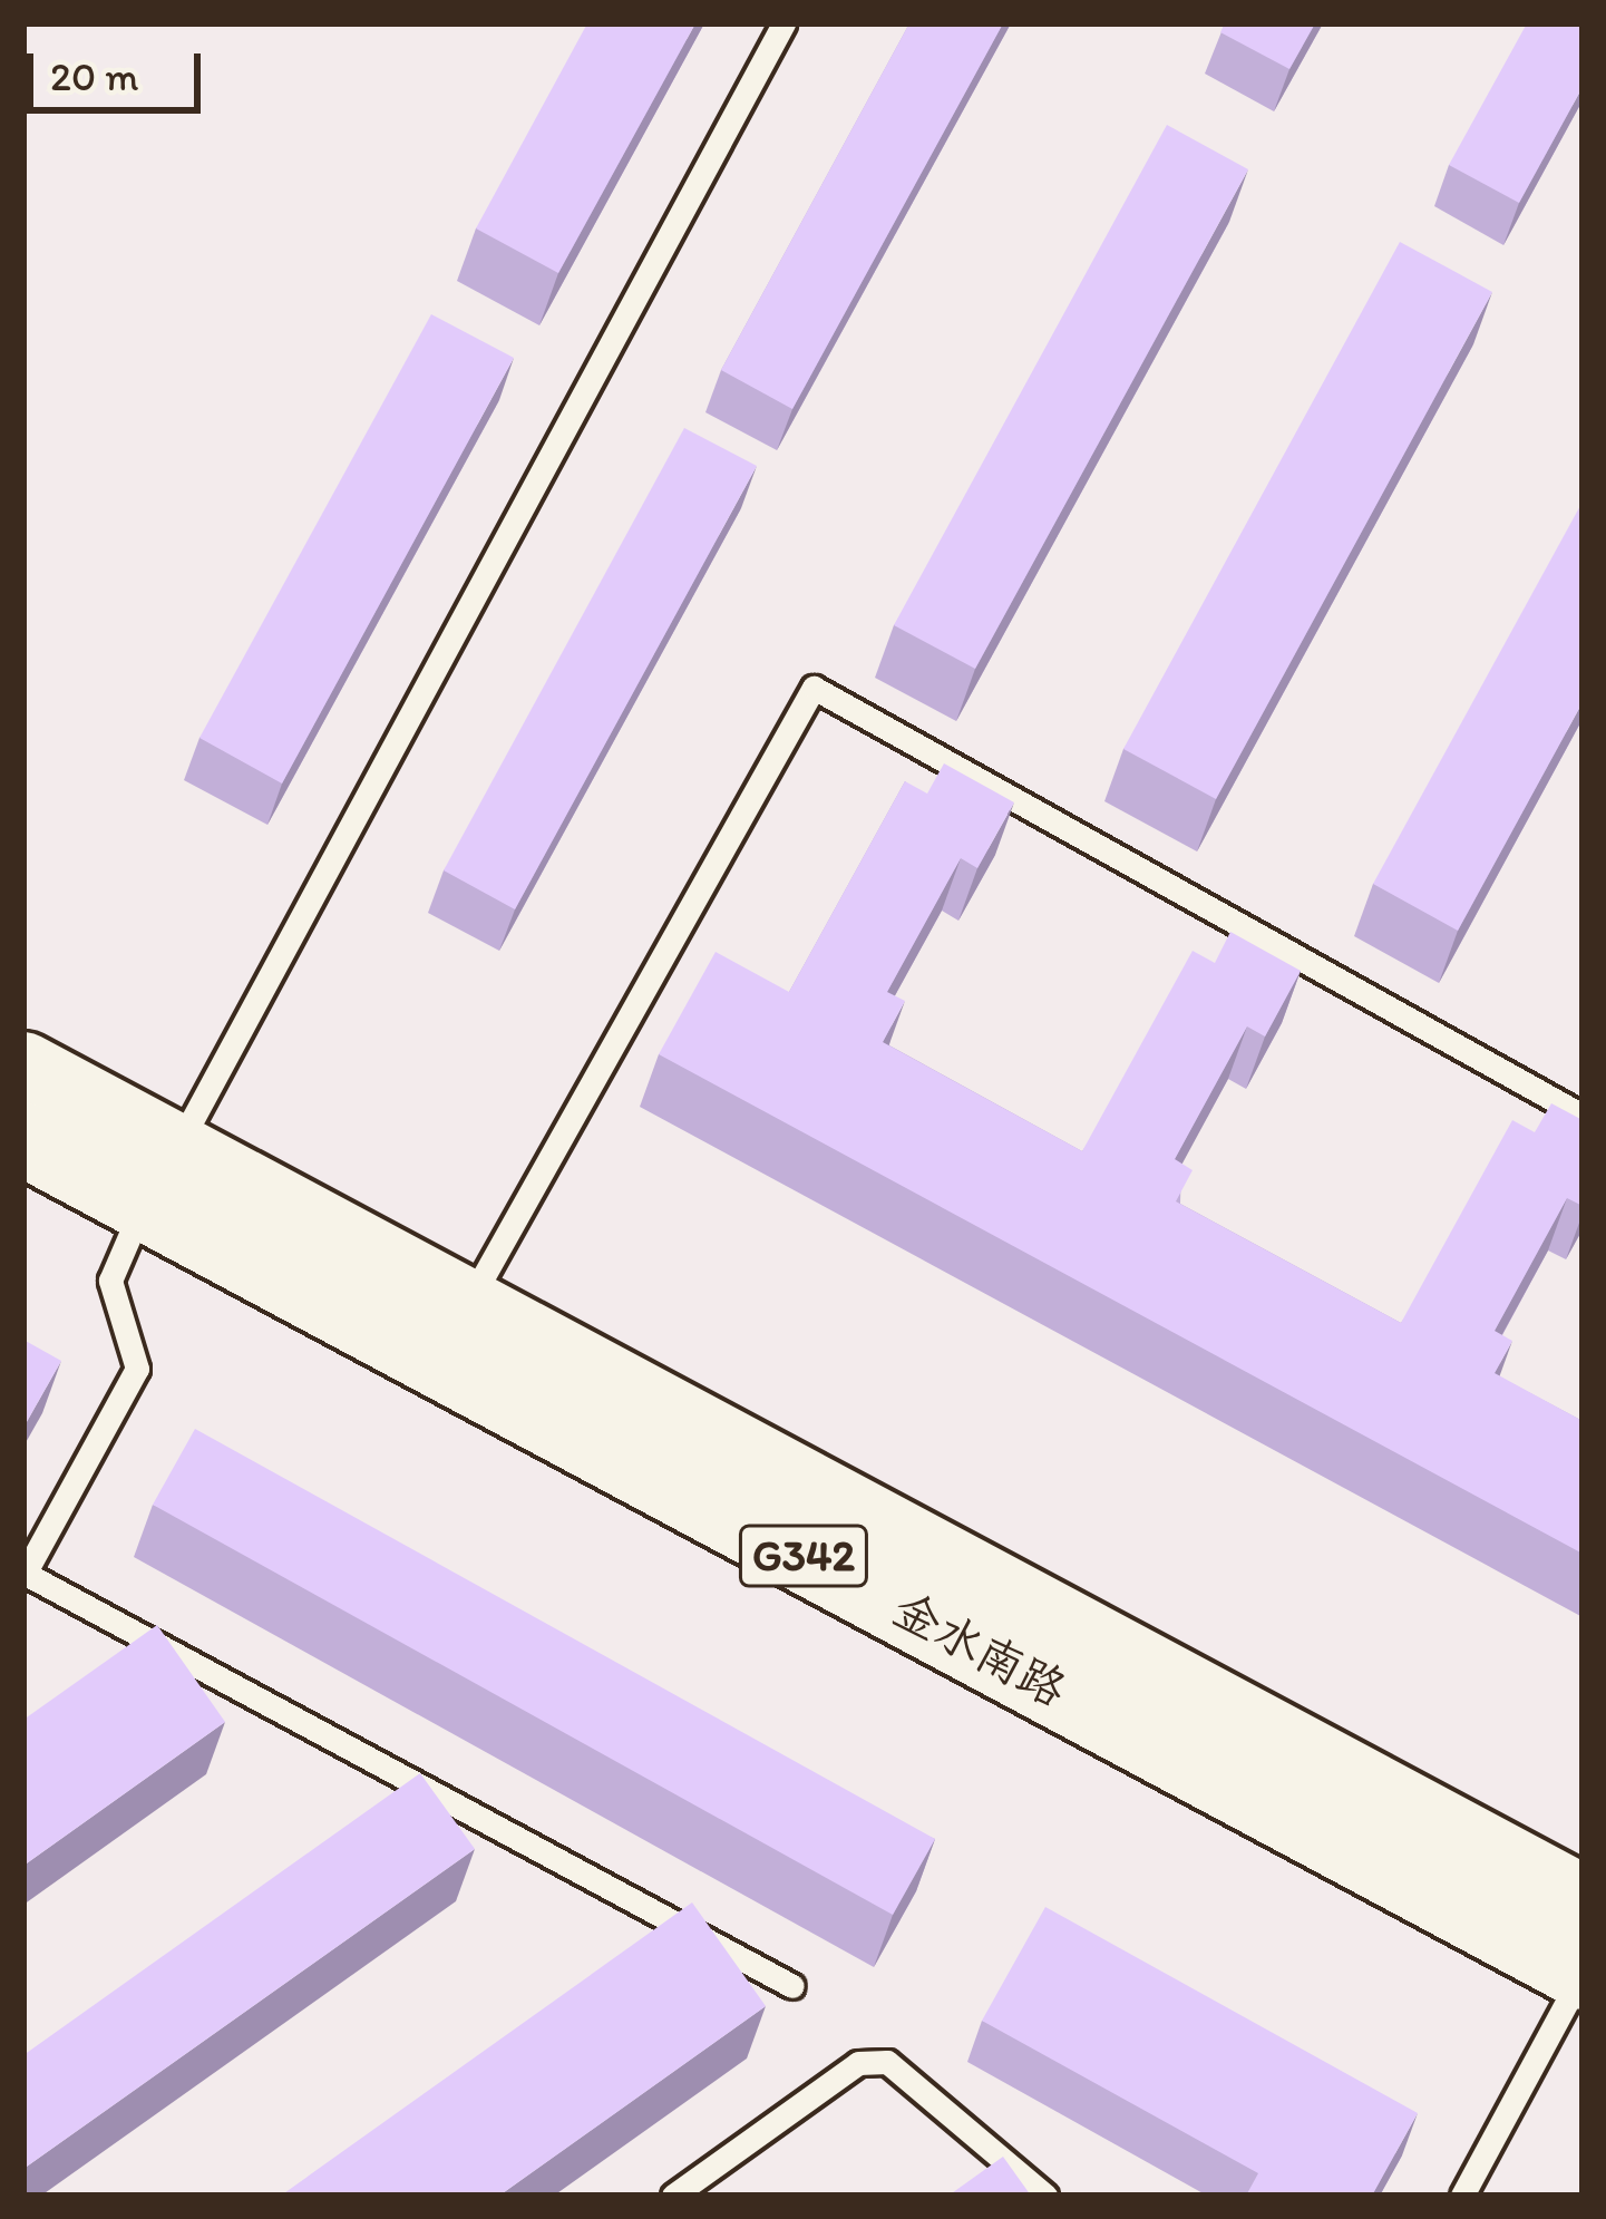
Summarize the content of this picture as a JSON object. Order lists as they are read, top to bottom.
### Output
{
  "streets": {
    "highway": ["G342", "金水南路"]
  },
  "scale_bar": "20 m"
}
